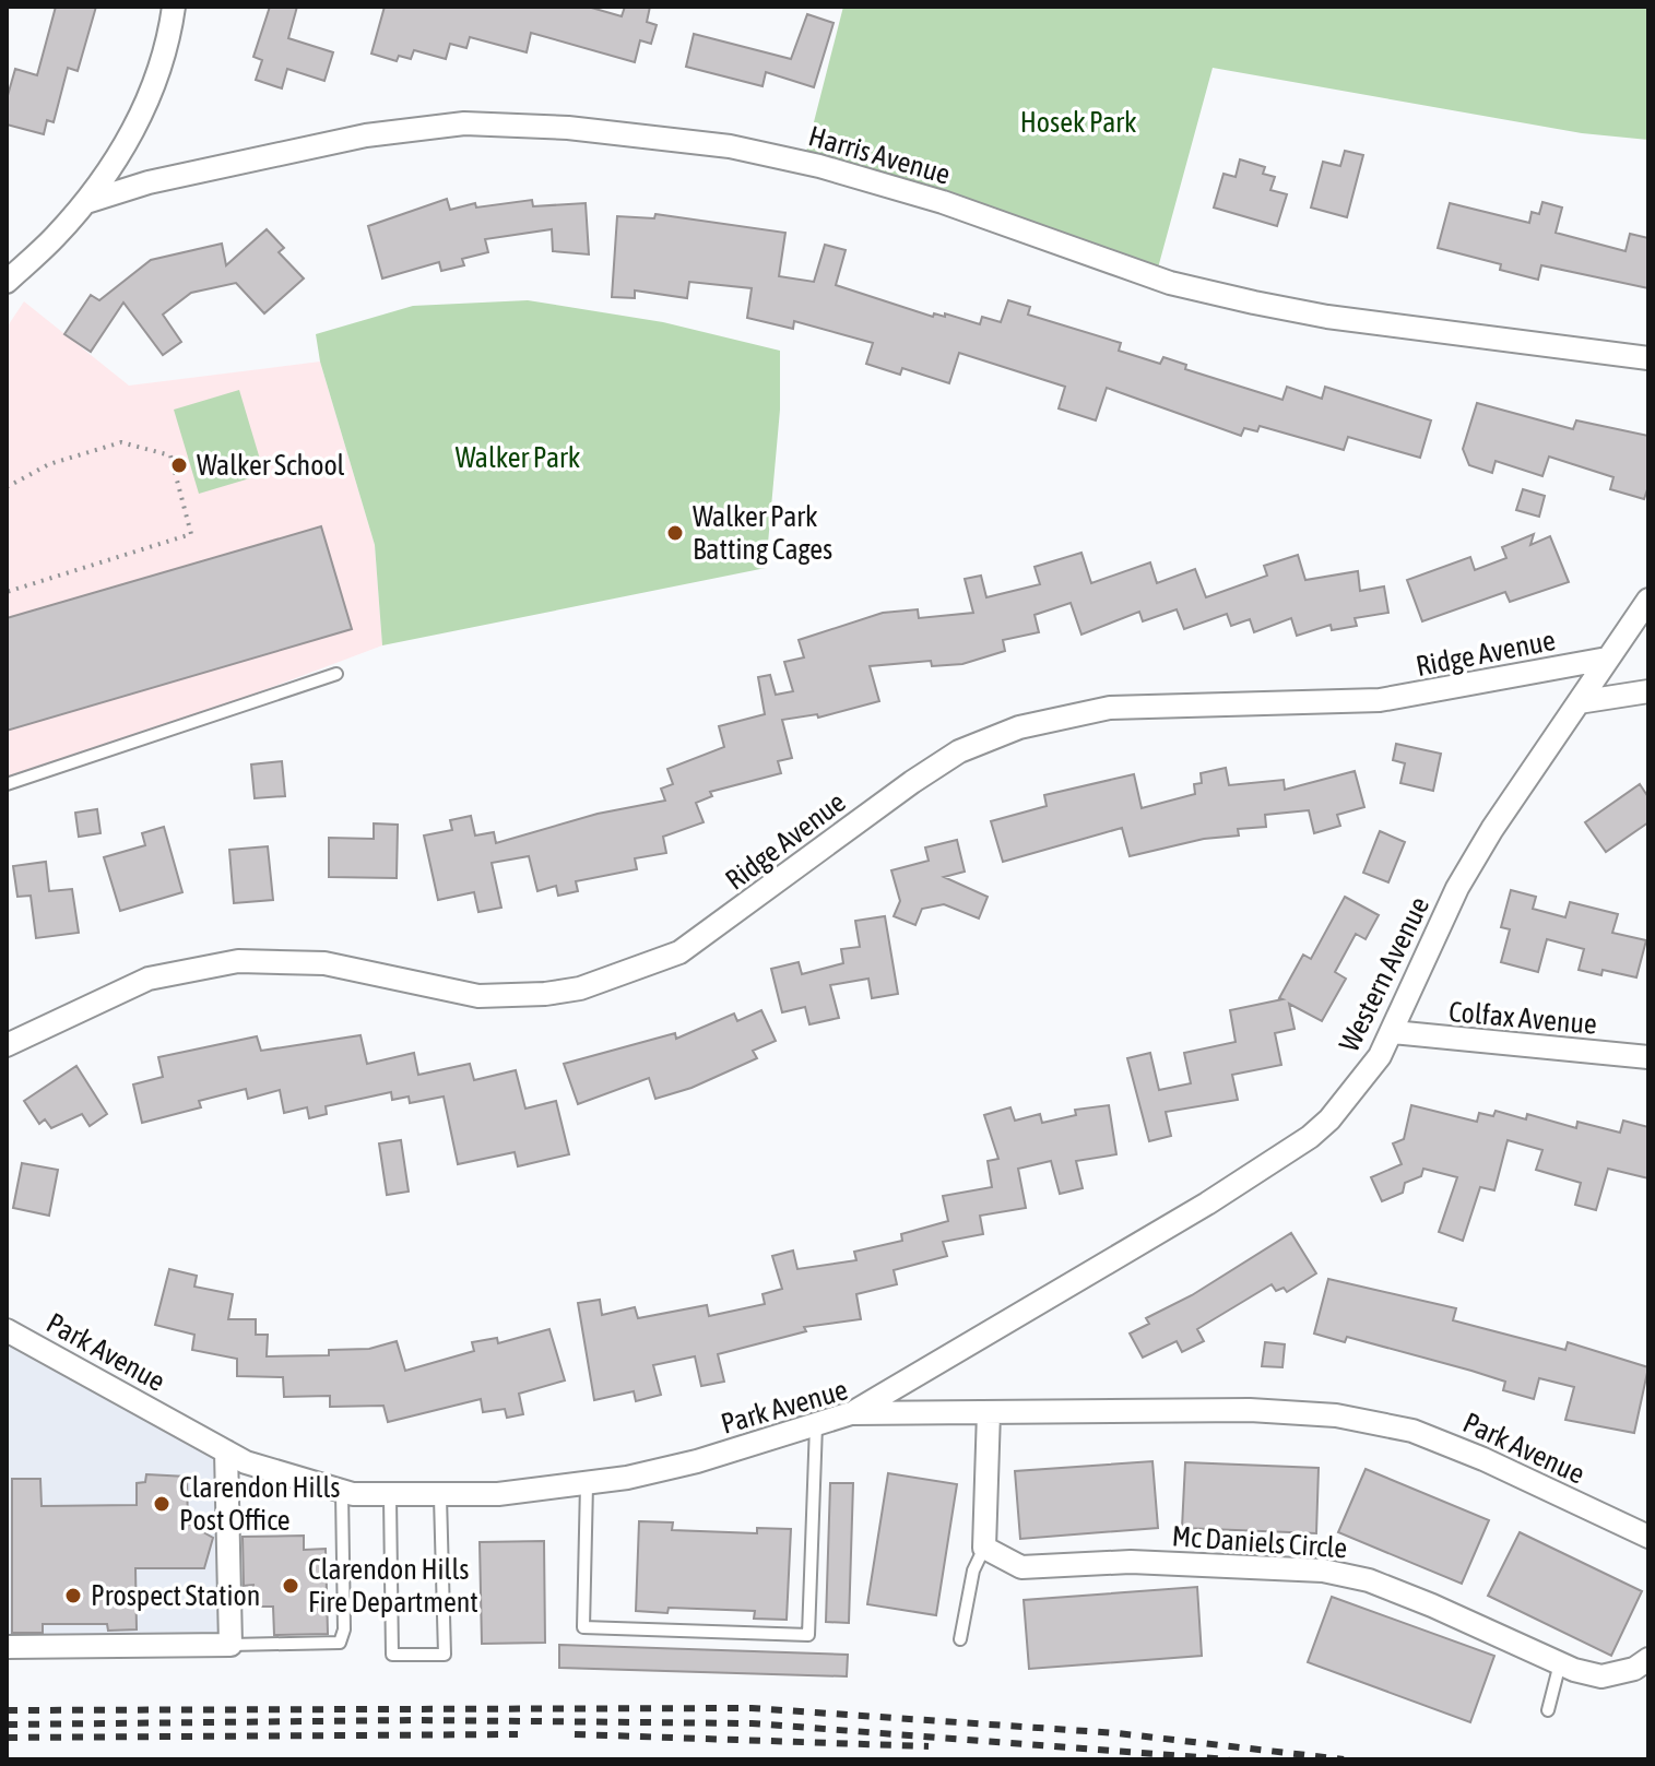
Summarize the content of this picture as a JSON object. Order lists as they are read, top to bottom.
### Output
{
  "streets": {
    "street": [
      "Harris Avenue",
      "Ridge Avenue",
      "Western Avenue",
      "Colfax Avenue",
      "Park Avenue",
      "Mc Daniels Circle"
    ]
  },
  "crossings": [
    ["Ridge Avenue", "Western Avenue"],
    ["Western Avenue", "Colfax Avenue"],
    ["Western Avenue", "Park Avenue"]
  ],
  "parks": ["Hosek Park", "Walker Park"],
  "places": [
    "Walker School",
    "Walker Park Batting Cages",
    "Clarendon Hills Post Office",
    "Clarendon Hills Fire Department",
    "Prospect Station"
  ]
}
